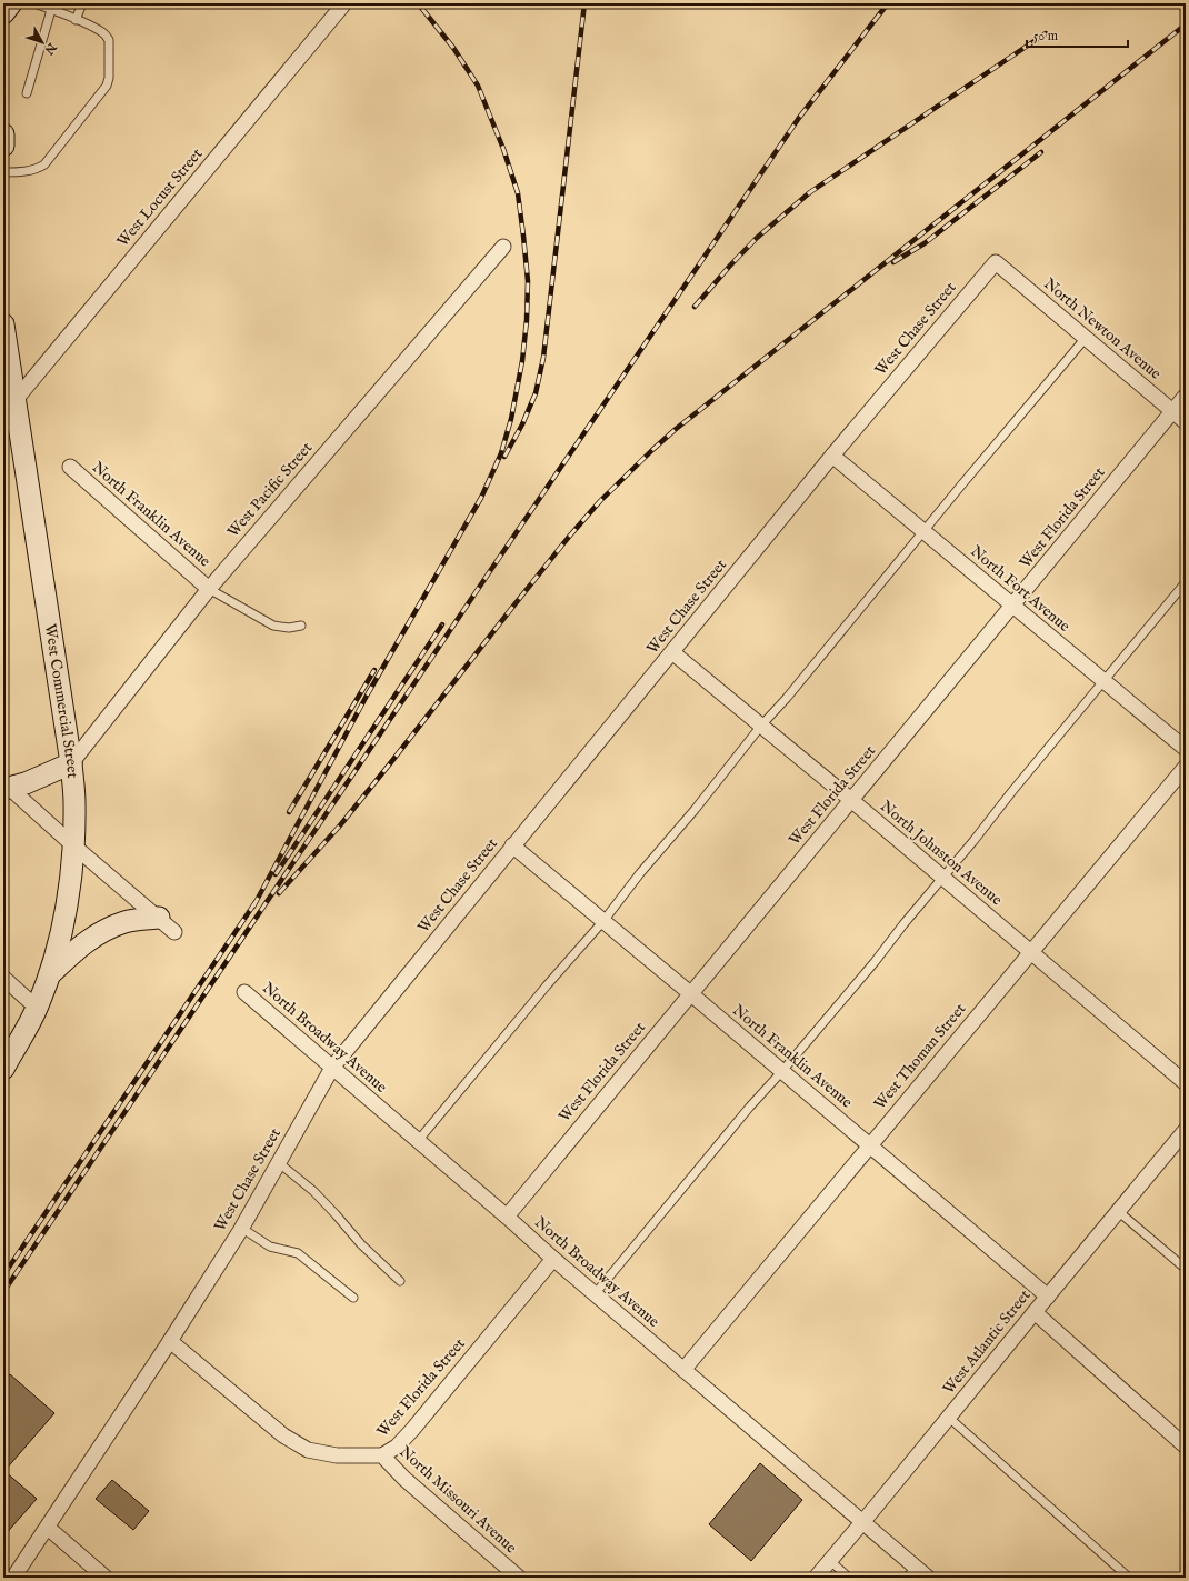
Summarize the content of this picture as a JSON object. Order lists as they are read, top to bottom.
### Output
{
  "streets": {
    "street": [
      "West Locust Street",
      "West Chase Street",
      "North Newton Avenue",
      "West Pacific Street",
      "North Franklin Avenue",
      "West Florida Street",
      "North Fort Avenue",
      "West Commercial Street",
      "North Johnston Avenue",
      "North Broadway Avenue",
      "West Thoman Street",
      "West Atlantic Street",
      "North Missouri Avenue"
    ]
  },
  "crossings": [
    ["West Locust Street", "West Commercial Street"],
    ["West Chase Street", "North Newton Avenue"],
    ["West Chase Street", "North Franklin Avenue"],
    ["West Chase Street", "North Fort Avenue"],
    ["West Chase Street", "North Johnston Avenue"],
    ["West Chase Street", "North Broadway Avenue"],
    ["West Chase Street", "North Missouri Avenue"],
    ["North Newton Avenue", "West Florida Street"],
    ["West Pacific Street", "North Franklin Avenue"],
    ["West Pacific Street", "West Commercial Street"],
    ["North Franklin Avenue", "West Florida Street"],
    ["North Franklin Avenue", "West Thoman Street"],
    ["North Franklin Avenue", "West Atlantic Street"],
    ["West Florida Street", "North Fort Avenue"],
    ["West Florida Street", "North Johnston Avenue"],
    ["West Florida Street", "North Broadway Avenue"],
    ["West Florida Street", "North Missouri Avenue"],
    ["North Johnston Avenue", "West Thoman Street"],
    ["North Broadway Avenue", "West Thoman Street"],
    ["North Broadway Avenue", "West Atlantic Street"]
  ],
  "scale_bar": "50 m",
  "north": "bottom right"
}
